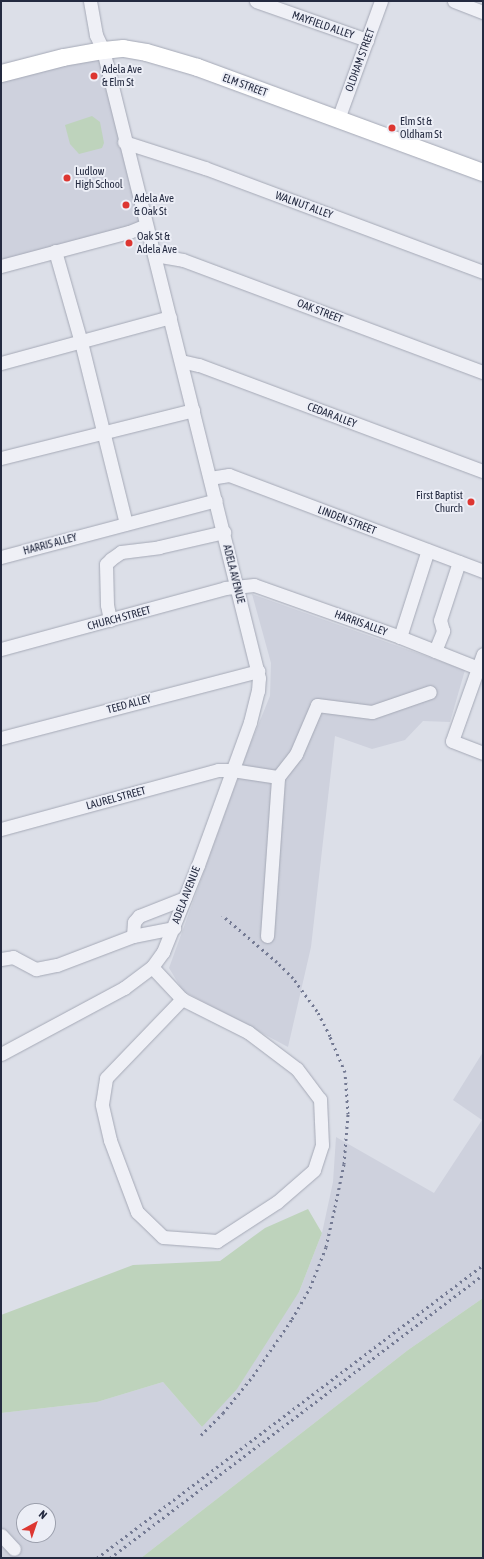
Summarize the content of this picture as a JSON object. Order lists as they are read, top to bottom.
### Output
{
  "streets": {
    "main road": ["ELM STREET"],
    "street": [
      "MAYFIELD ALLEY",
      "OLDHAM STREET",
      "WALNUT ALLEY",
      "OAK STREET",
      "CEDAR ALLEY",
      "LINDEN STREET",
      "HARRIS ALLEY",
      "ADELA AVENUE",
      "CHURCH STREET",
      "TEED ALLEY",
      "LAUREL STREET"
    ]
  },
  "crossings": [
    ["MAYFIELD ALLEY", "OLDHAM STREET"],
    ["OLDHAM STREET", "ELM STREET"],
    ["ELM STREET", "ADELA AVENUE"],
    ["WALNUT ALLEY", "ADELA AVENUE"],
    ["OAK STREET", "ADELA AVENUE"],
    ["CEDAR ALLEY", "ADELA AVENUE"],
    ["LINDEN STREET", "ADELA AVENUE"],
    ["HARRIS ALLEY", "ADELA AVENUE"],
    ["HARRIS ALLEY", "CHURCH STREET"],
    ["ADELA AVENUE", "CHURCH STREET"],
    ["ADELA AVENUE", "TEED ALLEY"],
    ["ADELA AVENUE", "LAUREL STREET"]
  ],
  "places": [
    "Adela Ave & Elm St",
    "Elm St & Oldham St",
    "Ludlow High School",
    "Adela Ave & Oak St",
    "Oak St & Adela Ave",
    "First Baptist Church"
  ],
  "north": "top right"
}
